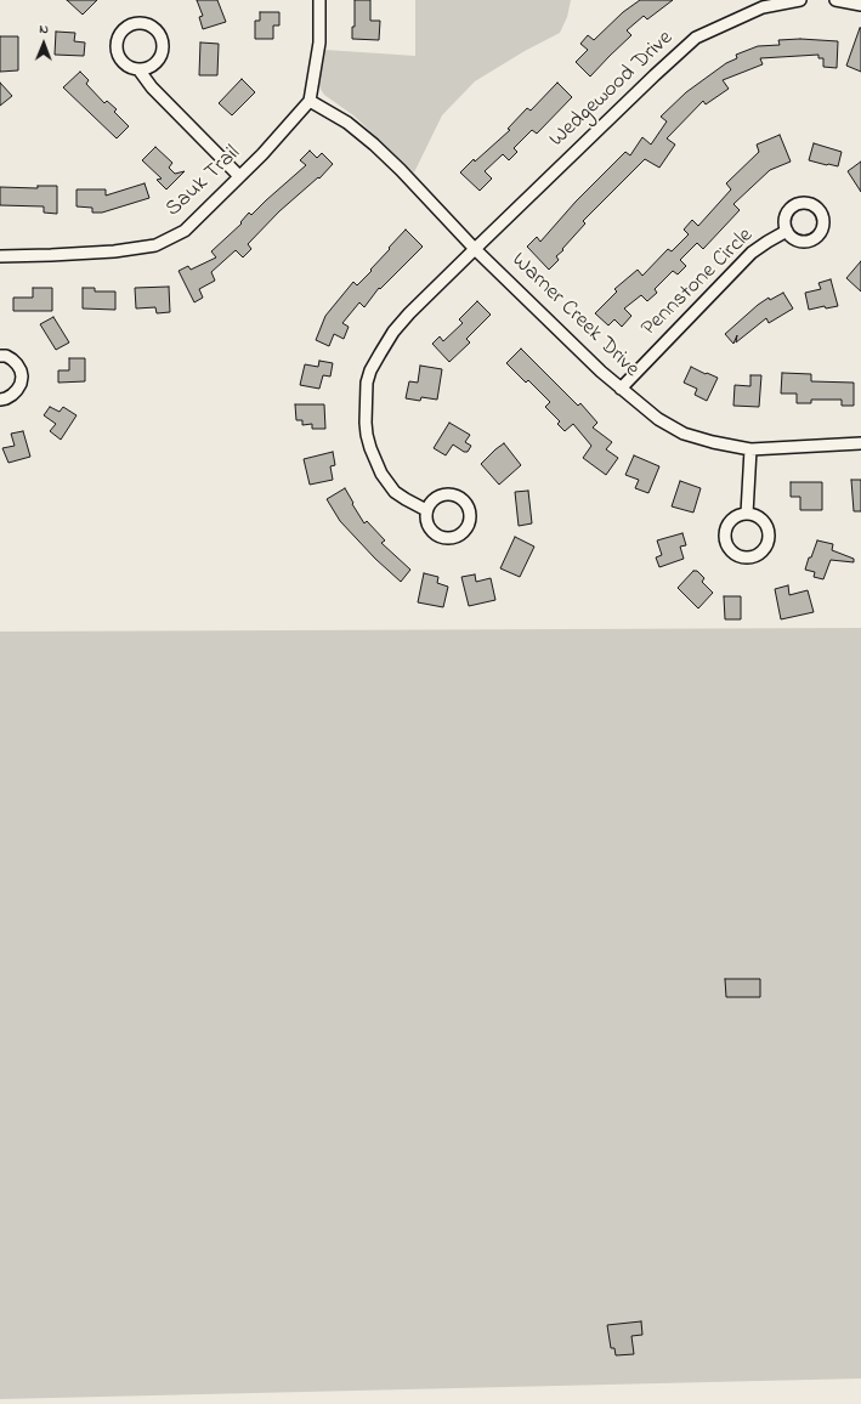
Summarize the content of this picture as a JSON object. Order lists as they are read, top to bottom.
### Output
{
  "streets": {
    "street": [
      "Wedgewood Drive",
      "Sauk Trail",
      "Pennstone Circle",
      "Warner Creek Drive"
    ]
  },
  "crossings": [
    ["Wedgewood Drive", "Warner Creek Drive"],
    ["Sauk Trail", "Warner Creek Drive"],
    ["Pennstone Circle", "Warner Creek Drive"]
  ],
  "north": "top"
}
